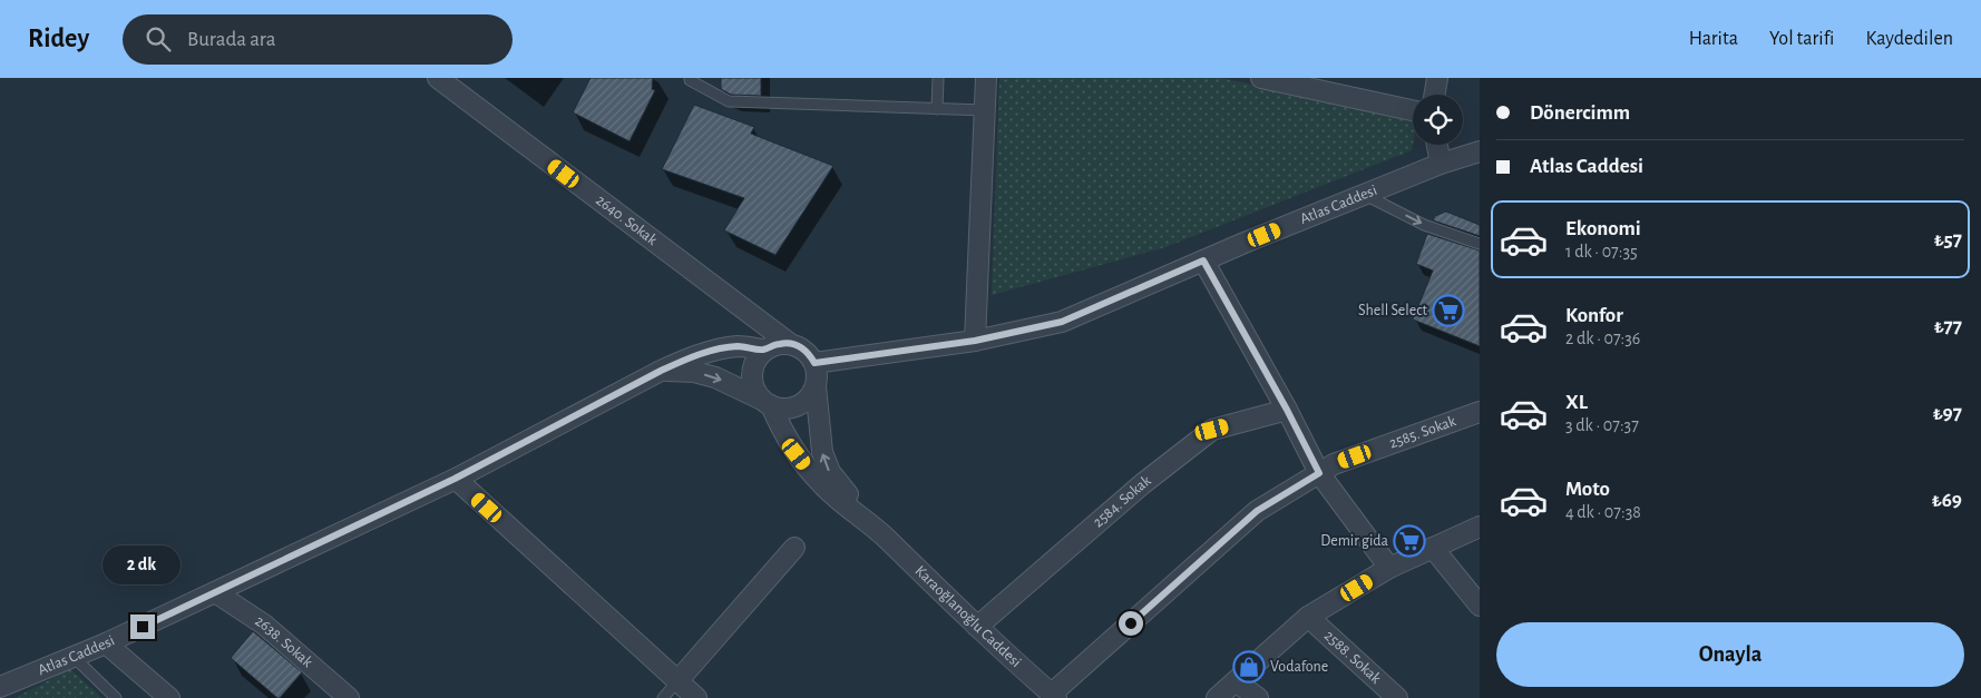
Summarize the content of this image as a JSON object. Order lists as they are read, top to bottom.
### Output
{
  "streets": {
    "street": [
      "Atlas Caddesi",
      "2640. Sokak",
      "2585. Sokak",
      "2584. Sokak",
      "Karaoğlanoğlu Caddesi",
      "2638. Sokak",
      "2588. Sokak"
    ]
  },
  "crossings": [
    ["Atlas Caddesi", "2640. Sokak"],
    ["Atlas Caddesi", "2638. Sokak"],
    ["2585. Sokak", "Karaoğlanoğlu Caddesi"],
    ["2584. Sokak", "Karaoğlanoğlu Caddesi"]
  ],
  "places": {
    "supermarket": ["Shell Select", "Demir gida"],
    "shop": ["Vodafone"]
  },
  "page": {
    "header": "Ridey",
    "search": "Burada ara",
    "nav": ["Harita", "Yol tarifi", "Kaydedilen"],
    "banner": ["Dönercimm", "Atlas Caddesi"],
    "list": [
      {
        "name": "Ekonomi",
        "note": "1 dk · 07:35",
        "value": "₺57"
      },
      {
        "name": "Konfor",
        "note": "2 dk · 07:36",
        "value": "₺77"
      },
      {
        "name": "XL",
        "note": "3 dk · 07:37",
        "value": "₺97"
      },
      {
        "name": "Moto",
        "note": "4 dk · 07:38",
        "value": "₺69"
      }
    ],
    "bubble": "2 dk",
    "buttons": "Onayla"
  }
}
